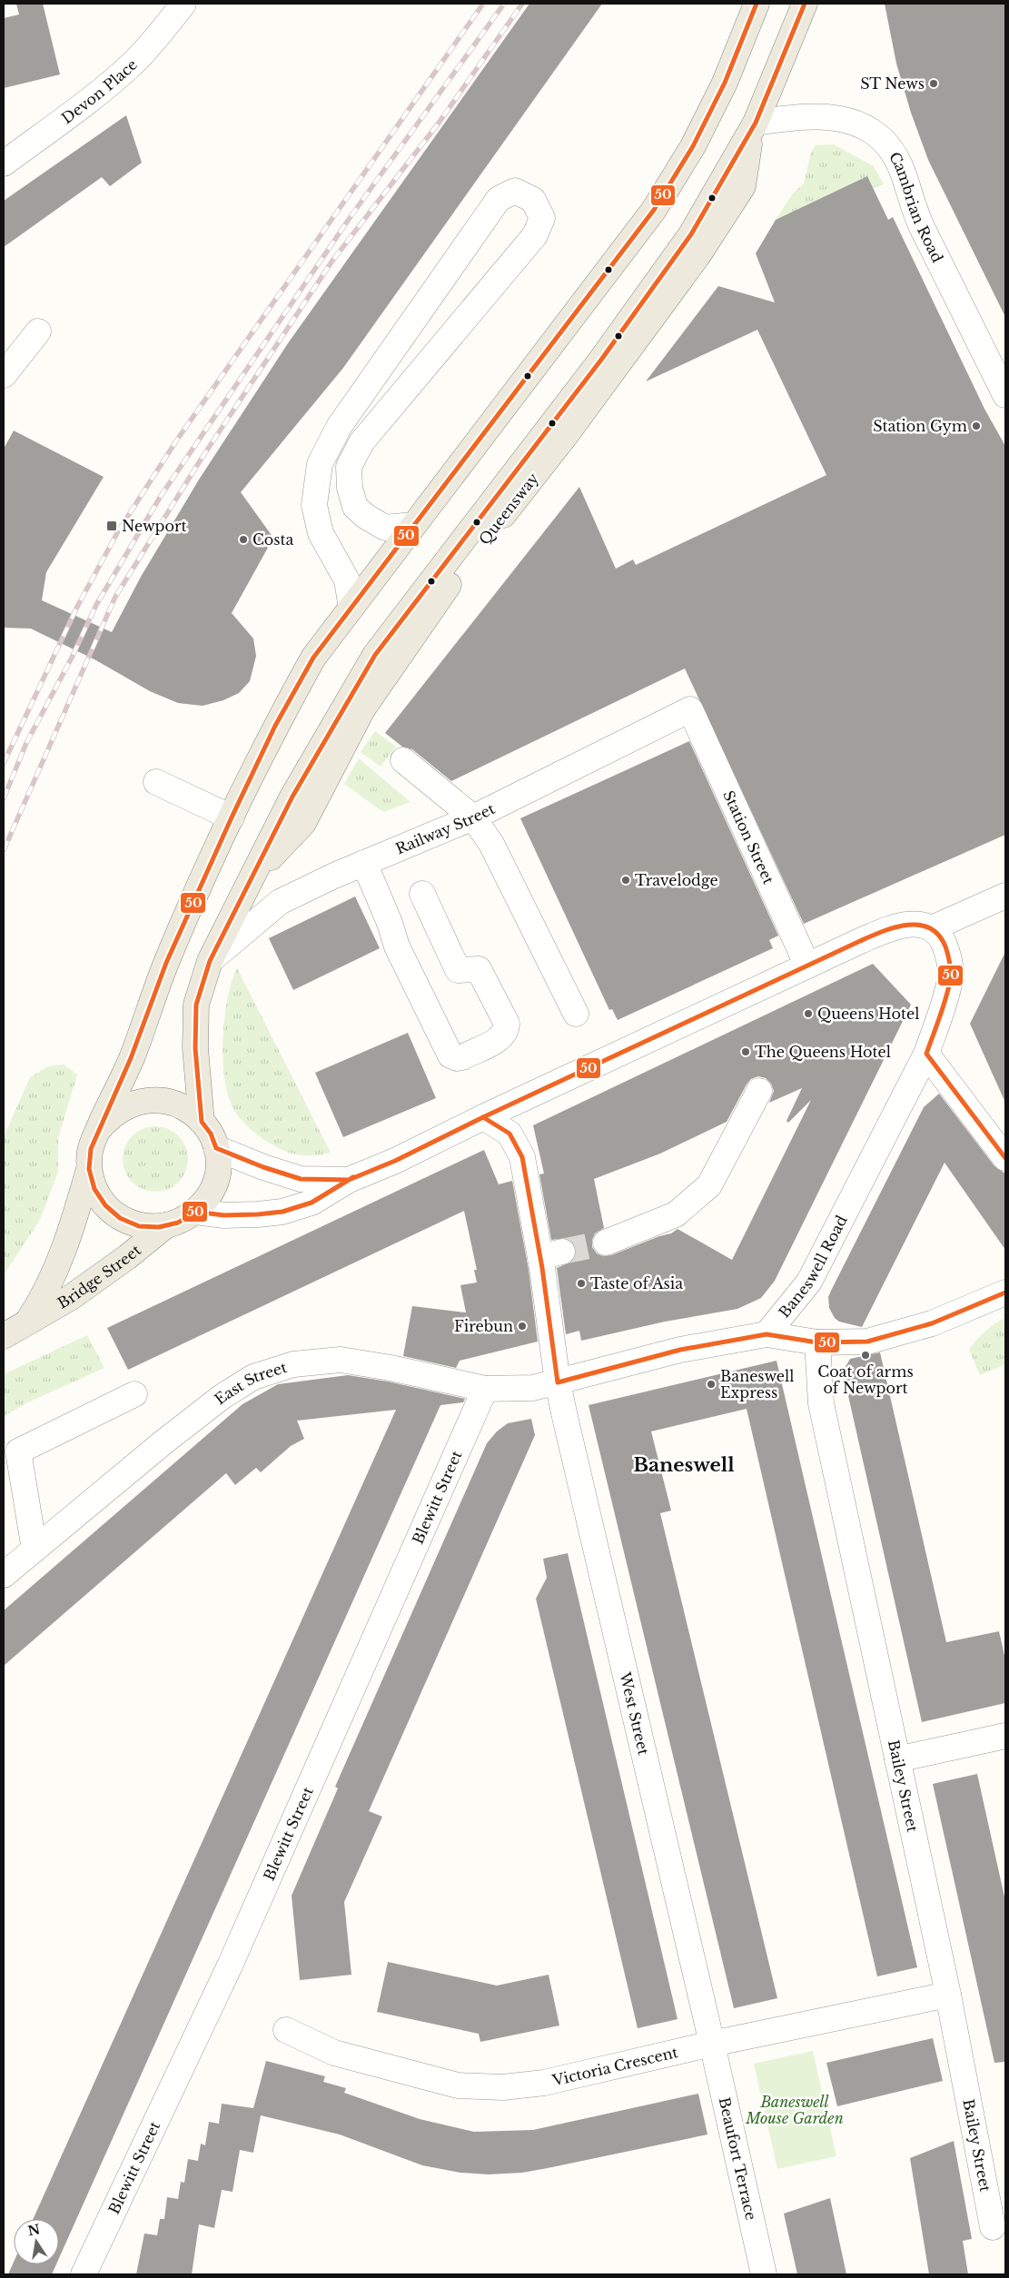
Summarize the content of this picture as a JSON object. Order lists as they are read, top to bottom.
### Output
{
  "streets": {
    "main road": ["Queensway", "Bridge Street"],
    "street": [
      "Devon Place",
      "Cambrian Road",
      "Railway Street",
      "Station Street",
      "Baneswell Road",
      "East Street",
      "Blewitt Street",
      "West Street",
      "Bailey Street",
      "Victoria Crescent",
      "Beaufort Terrace"
    ]
  },
  "crossings": [
    ["Cambrian Road", "Queensway"],
    ["Queensway", "Railway Street"],
    ["Queensway", "Bridge Street"],
    ["Railway Street", "Station Street"],
    ["East Street", "Blewitt Street"],
    ["East Street", "West Street"],
    ["West Street", "Victoria Crescent"],
    ["West Street", "Beaufort Terrace"],
    ["Bailey Street", "Victoria Crescent"],
    ["Victoria Crescent", "Beaufort Terrace"]
  ],
  "districts": ["Baneswell"],
  "parks": ["Baneswell Mouse Garden"],
  "places": {
    "other": [
      "ST News",
      "Station Gym",
      "Costa",
      "Travelodge",
      "Queens Hotel",
      "The Queens Hotel",
      "Taste of Asia",
      "Firebun",
      "Coat of arms of Newport",
      "Baneswell Express"
    ],
    "transit": ["Newport"]
  },
  "lines": ["transit line 50"],
  "north": "top"
}
